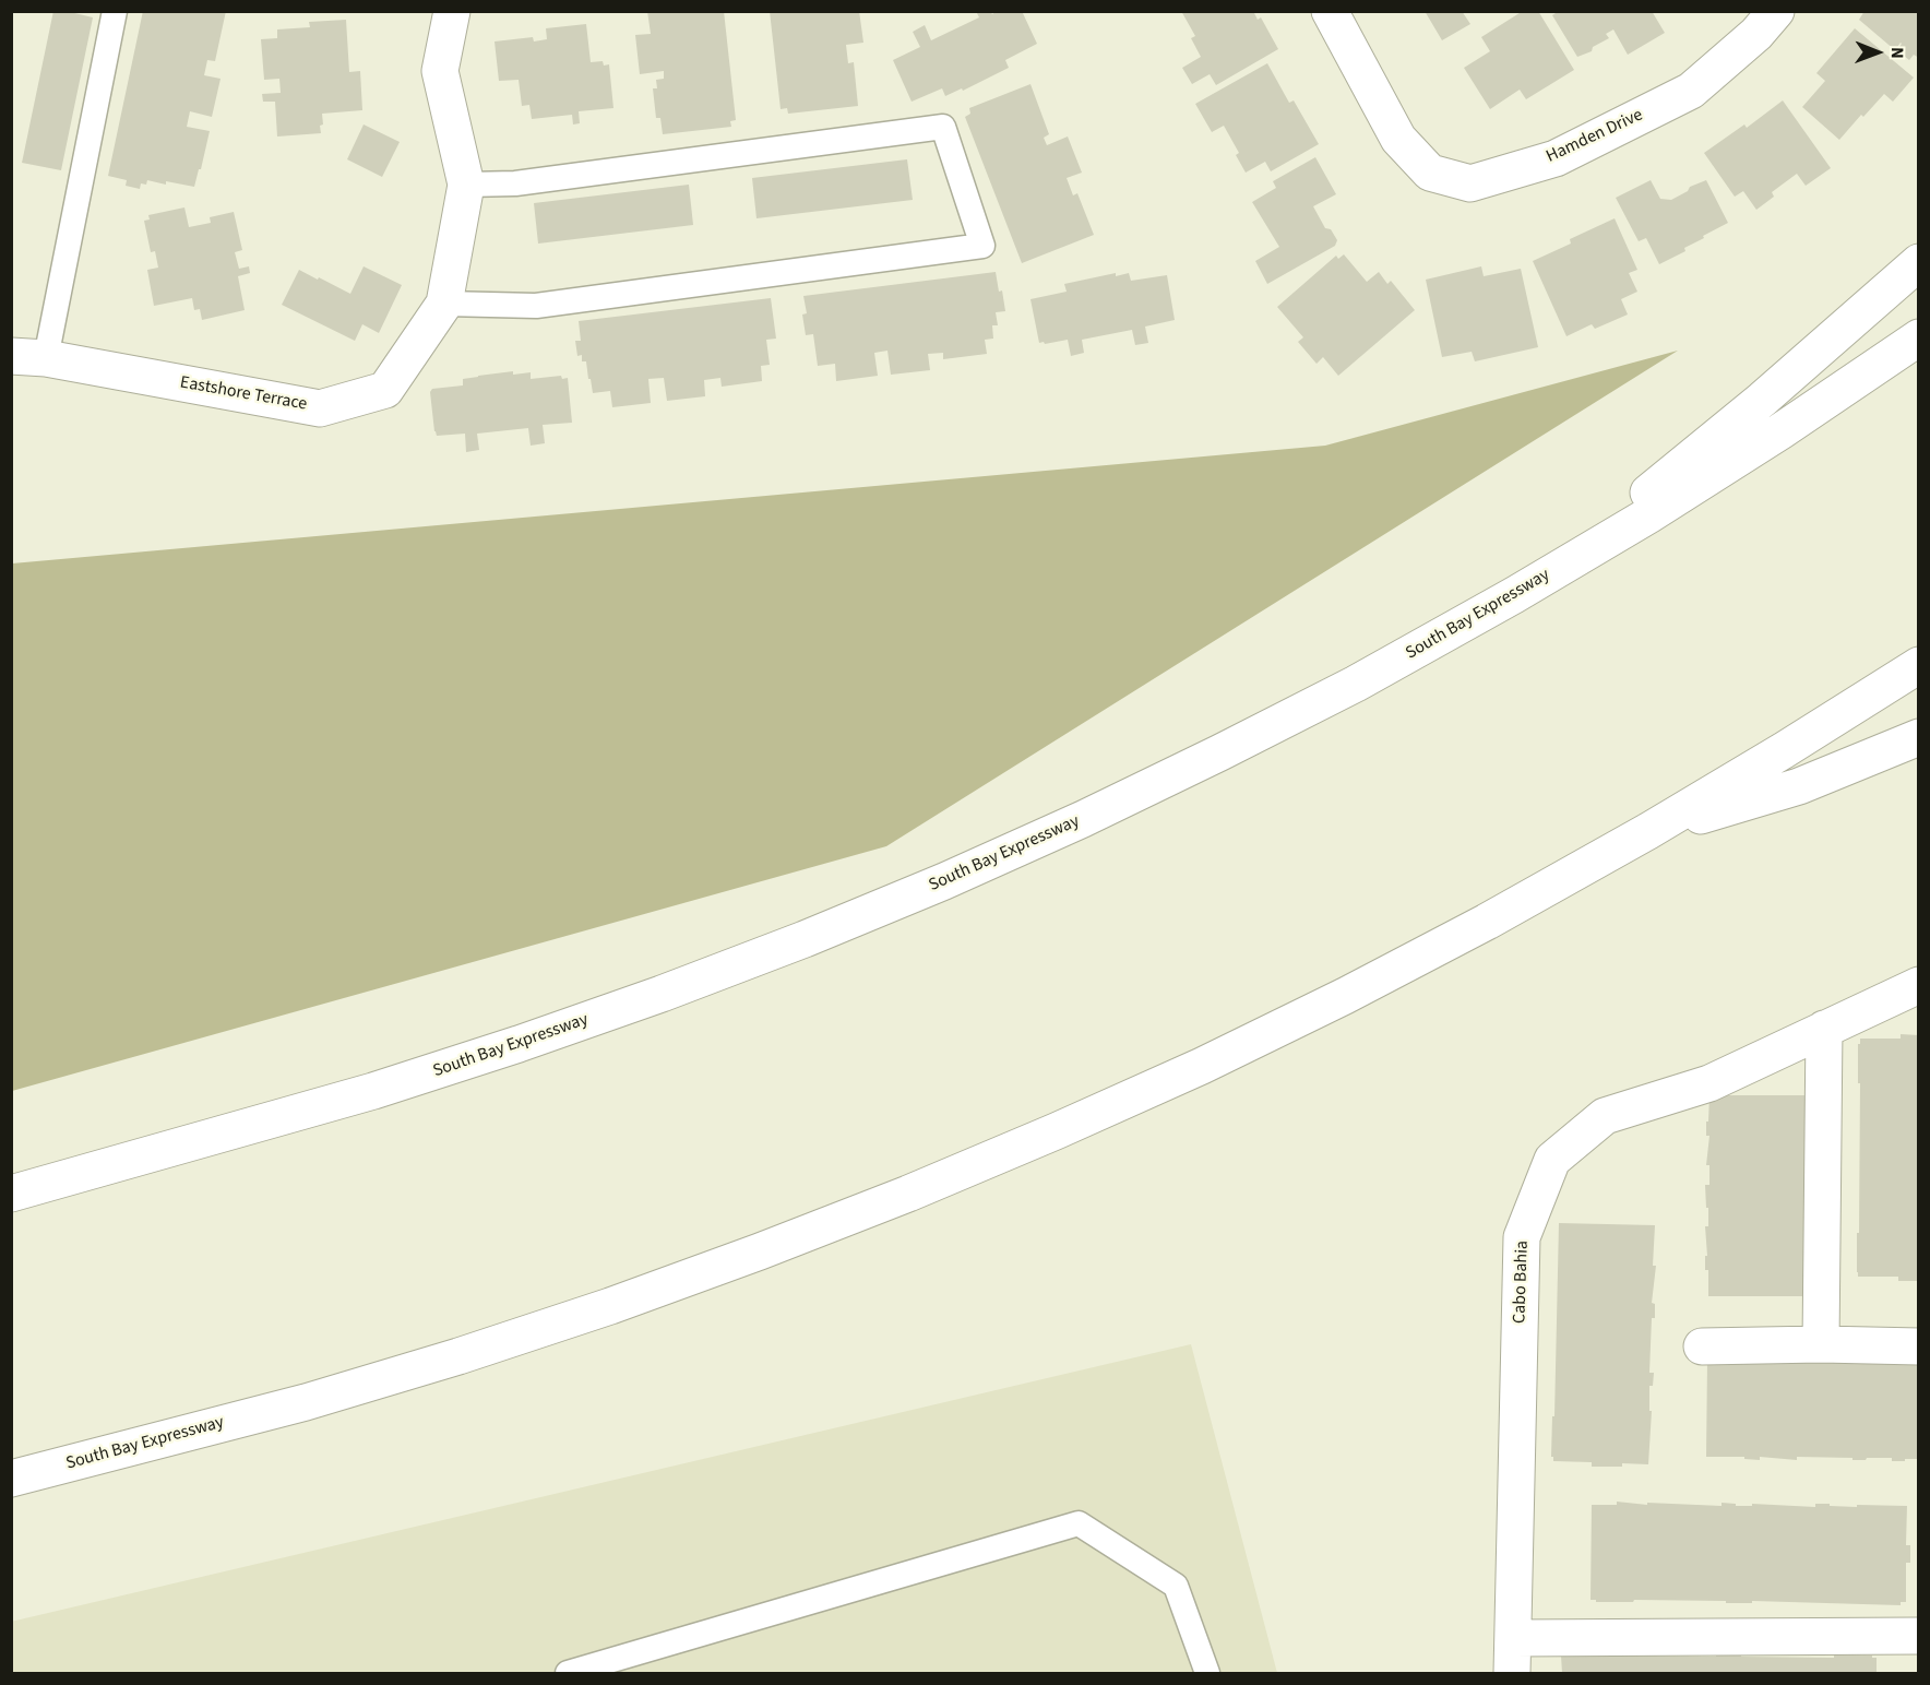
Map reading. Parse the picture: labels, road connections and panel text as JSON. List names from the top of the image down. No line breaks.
{"streets":{"main road":["Hamden Drive","Eastshore Terrace","South Bay Expressway","Cabo Bahia"]},"north":"right"}
